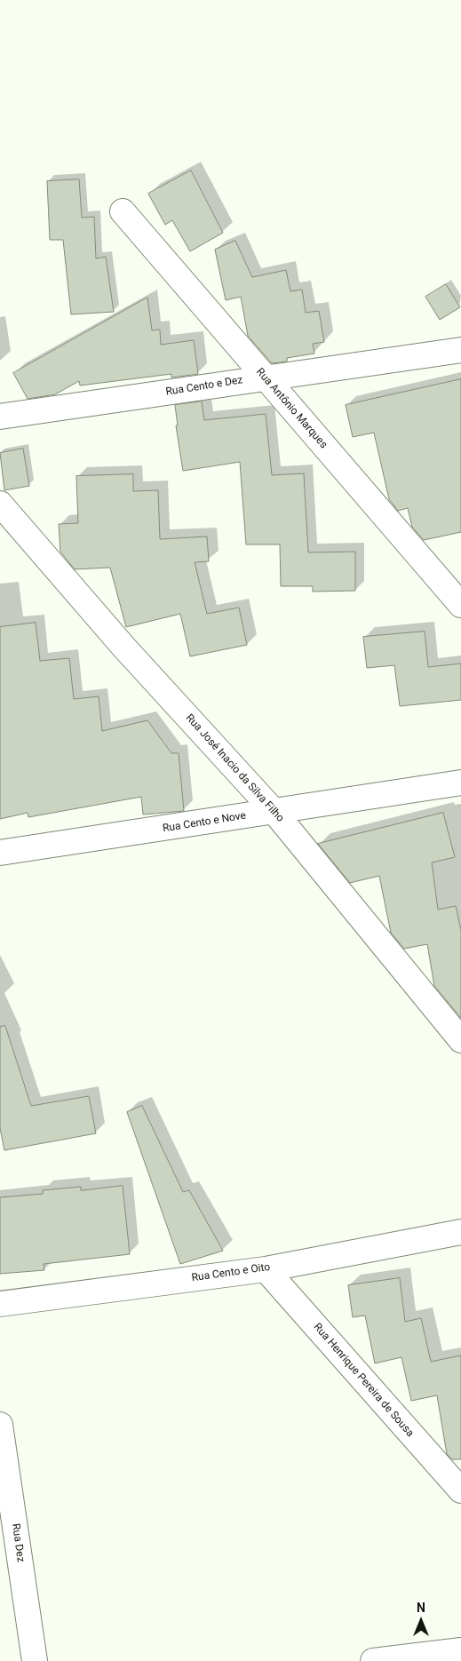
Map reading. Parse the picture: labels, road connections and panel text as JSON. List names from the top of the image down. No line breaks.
{"streets":{"street":["Rua Cento e Dez","Rua Antônio Marques","Rua José Inacio da Silva Filho","Rua Cento e Nove","Rua Cento e Oito","Rua Henrique Pereira de Sousa","Rua Dez"]},"crossings":[["Rua Cento e Dez","Rua Antônio Marques"],["Rua José Inacio da Silva Filho","Rua Cento e Nove"],["Rua Cento e Oito","Rua Henrique Pereira de Sousa"]],"north":"top"}
